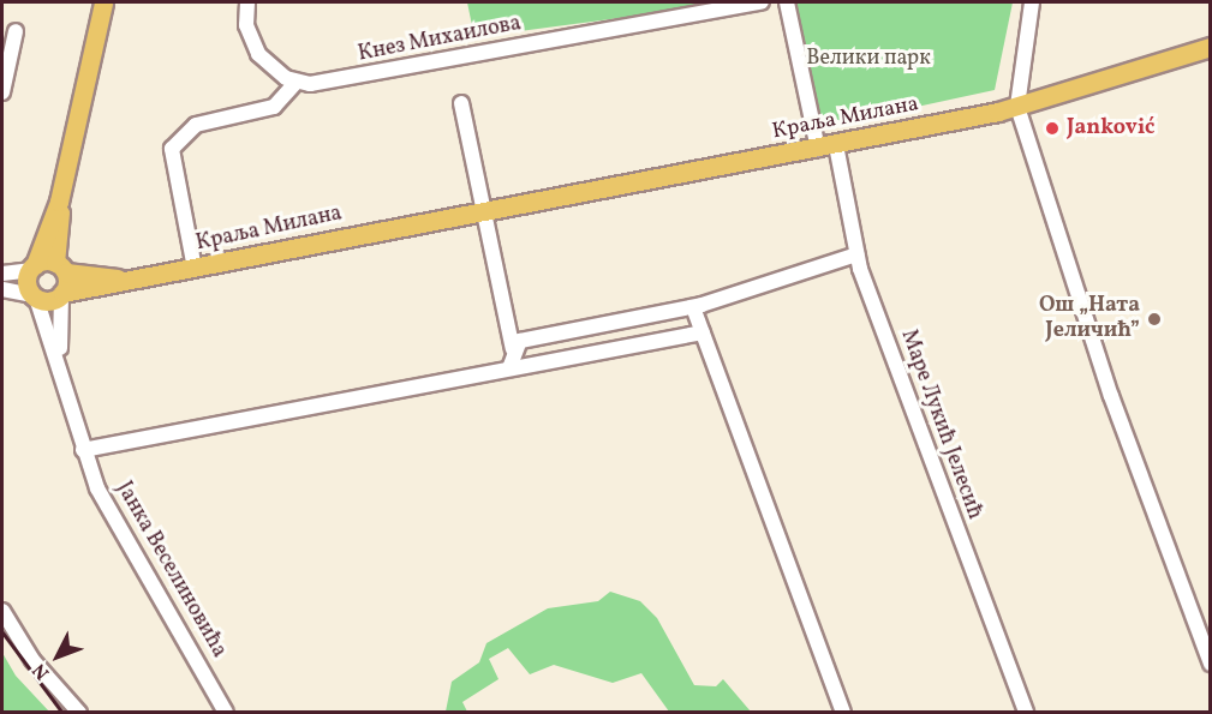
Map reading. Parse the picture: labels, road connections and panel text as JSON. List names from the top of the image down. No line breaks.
{"streets":{"main road":["Краља Милана"],"street":["Кнез Михаилова","Маре Лукић Јелесић","Јанка Веселиновића"]},"crossings":[["Краља Милана","Маре Лукић Јелесић"],["Краља Милана","Јанка Веселиновића"]],"parks":["Велики парк"],"places":["Janković","Ош „Ната Јеличић”"],"north":"bottom left"}
